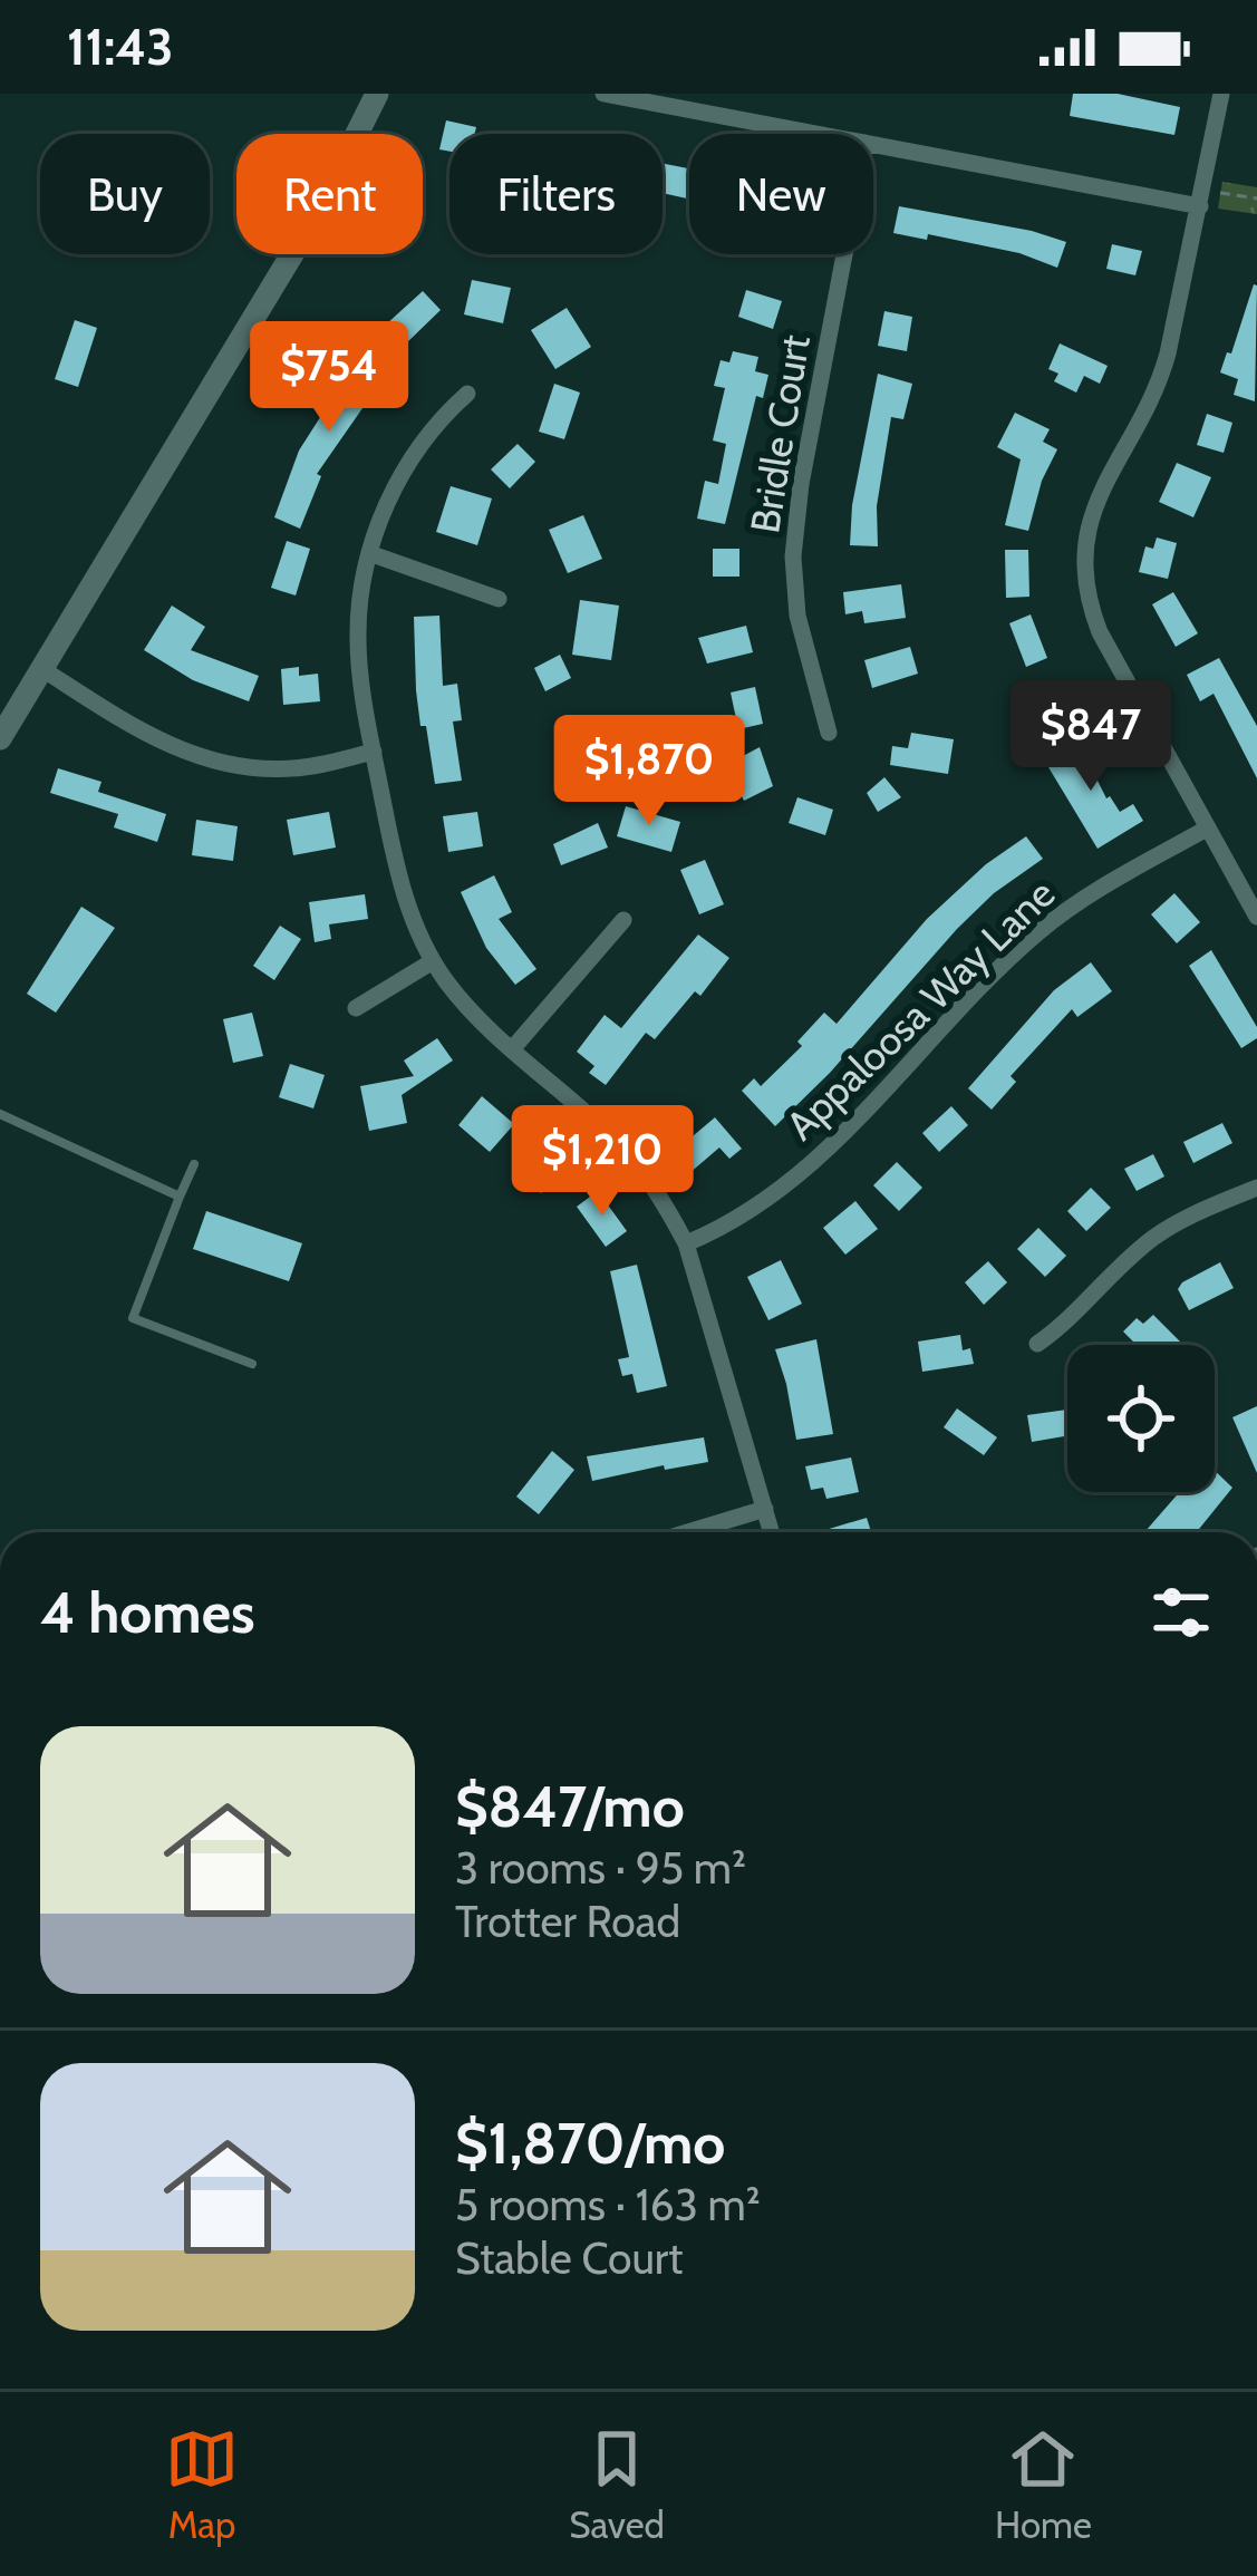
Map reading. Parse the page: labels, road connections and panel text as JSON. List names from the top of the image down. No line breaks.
{"streets":{"street":["Bridle Court","Appaloosa Way Lane"]},"page":{"status":"11:43","chip":["Buy","Rent","Filters","New"],"price":["$754","$847","$1,870","$1,210"],"heading":"4 homes","list":[{"name":"$847/mo","note":"3 rooms · 95 m² · Trotter Road"},{"name":"$1,870/mo","note":"5 rooms · 163 m² · Stable Court"}],"tabs":["Map","Saved","Home"]}}
